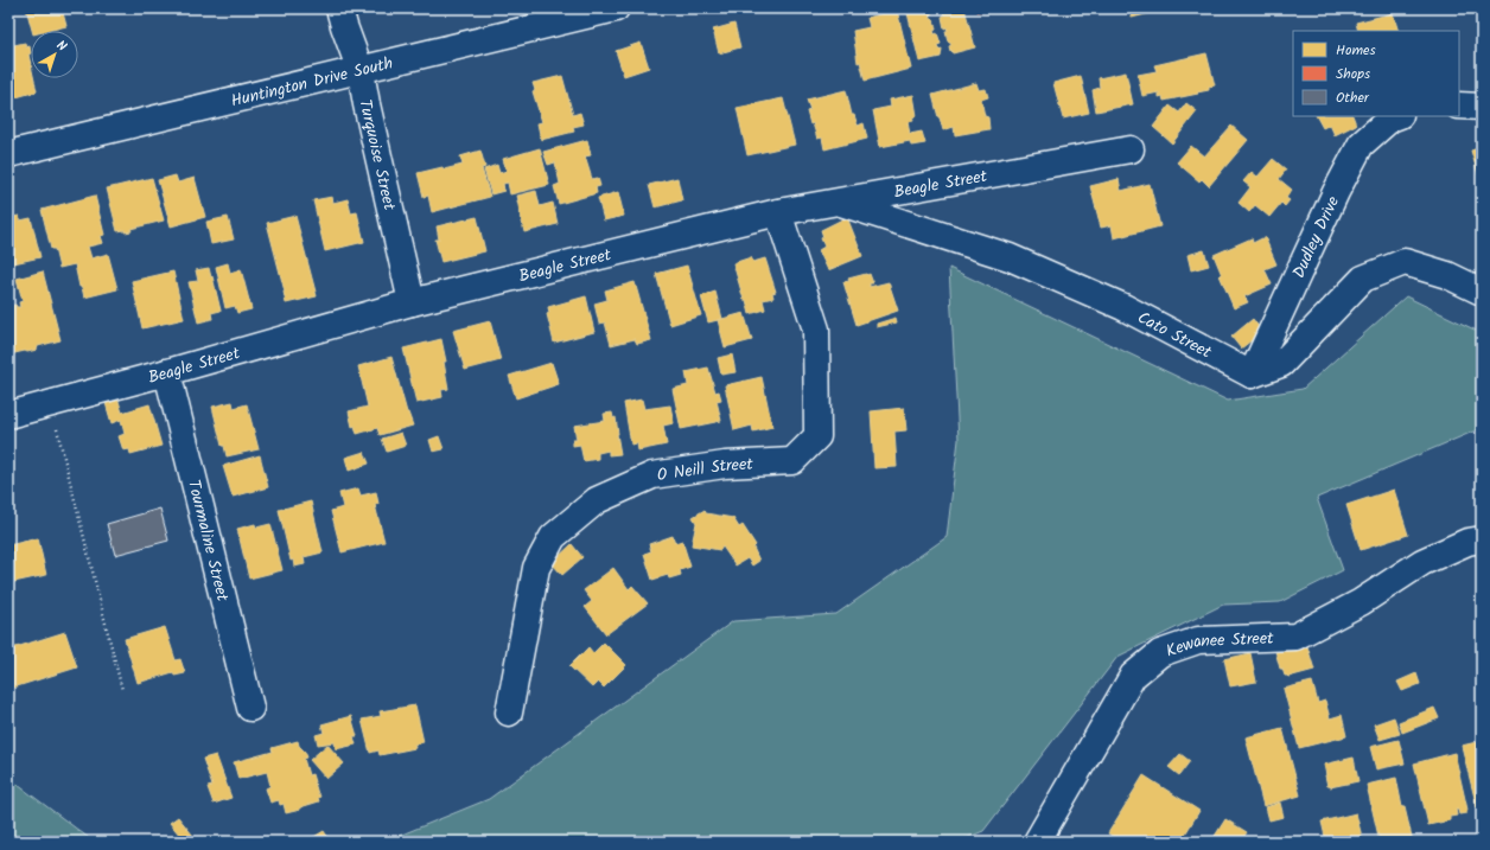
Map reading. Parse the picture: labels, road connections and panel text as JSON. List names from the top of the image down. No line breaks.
{"streets":{"street":["Huntington Drive South","Turquoise Street","Beagle Street","Dudley Drive","Cato Street","O Neill Street","Tourmaline Street","Kewanee Street"]},"crossings":[["Huntington Drive South","Turquoise Street"],["Turquoise Street","Beagle Street"],["Beagle Street","Cato Street"],["Beagle Street","O Neill Street"],["Beagle Street","Tourmaline Street"],["Dudley Drive","Cato Street"]],"legend":["Homes","Shops","Other"],"north":"top right"}
